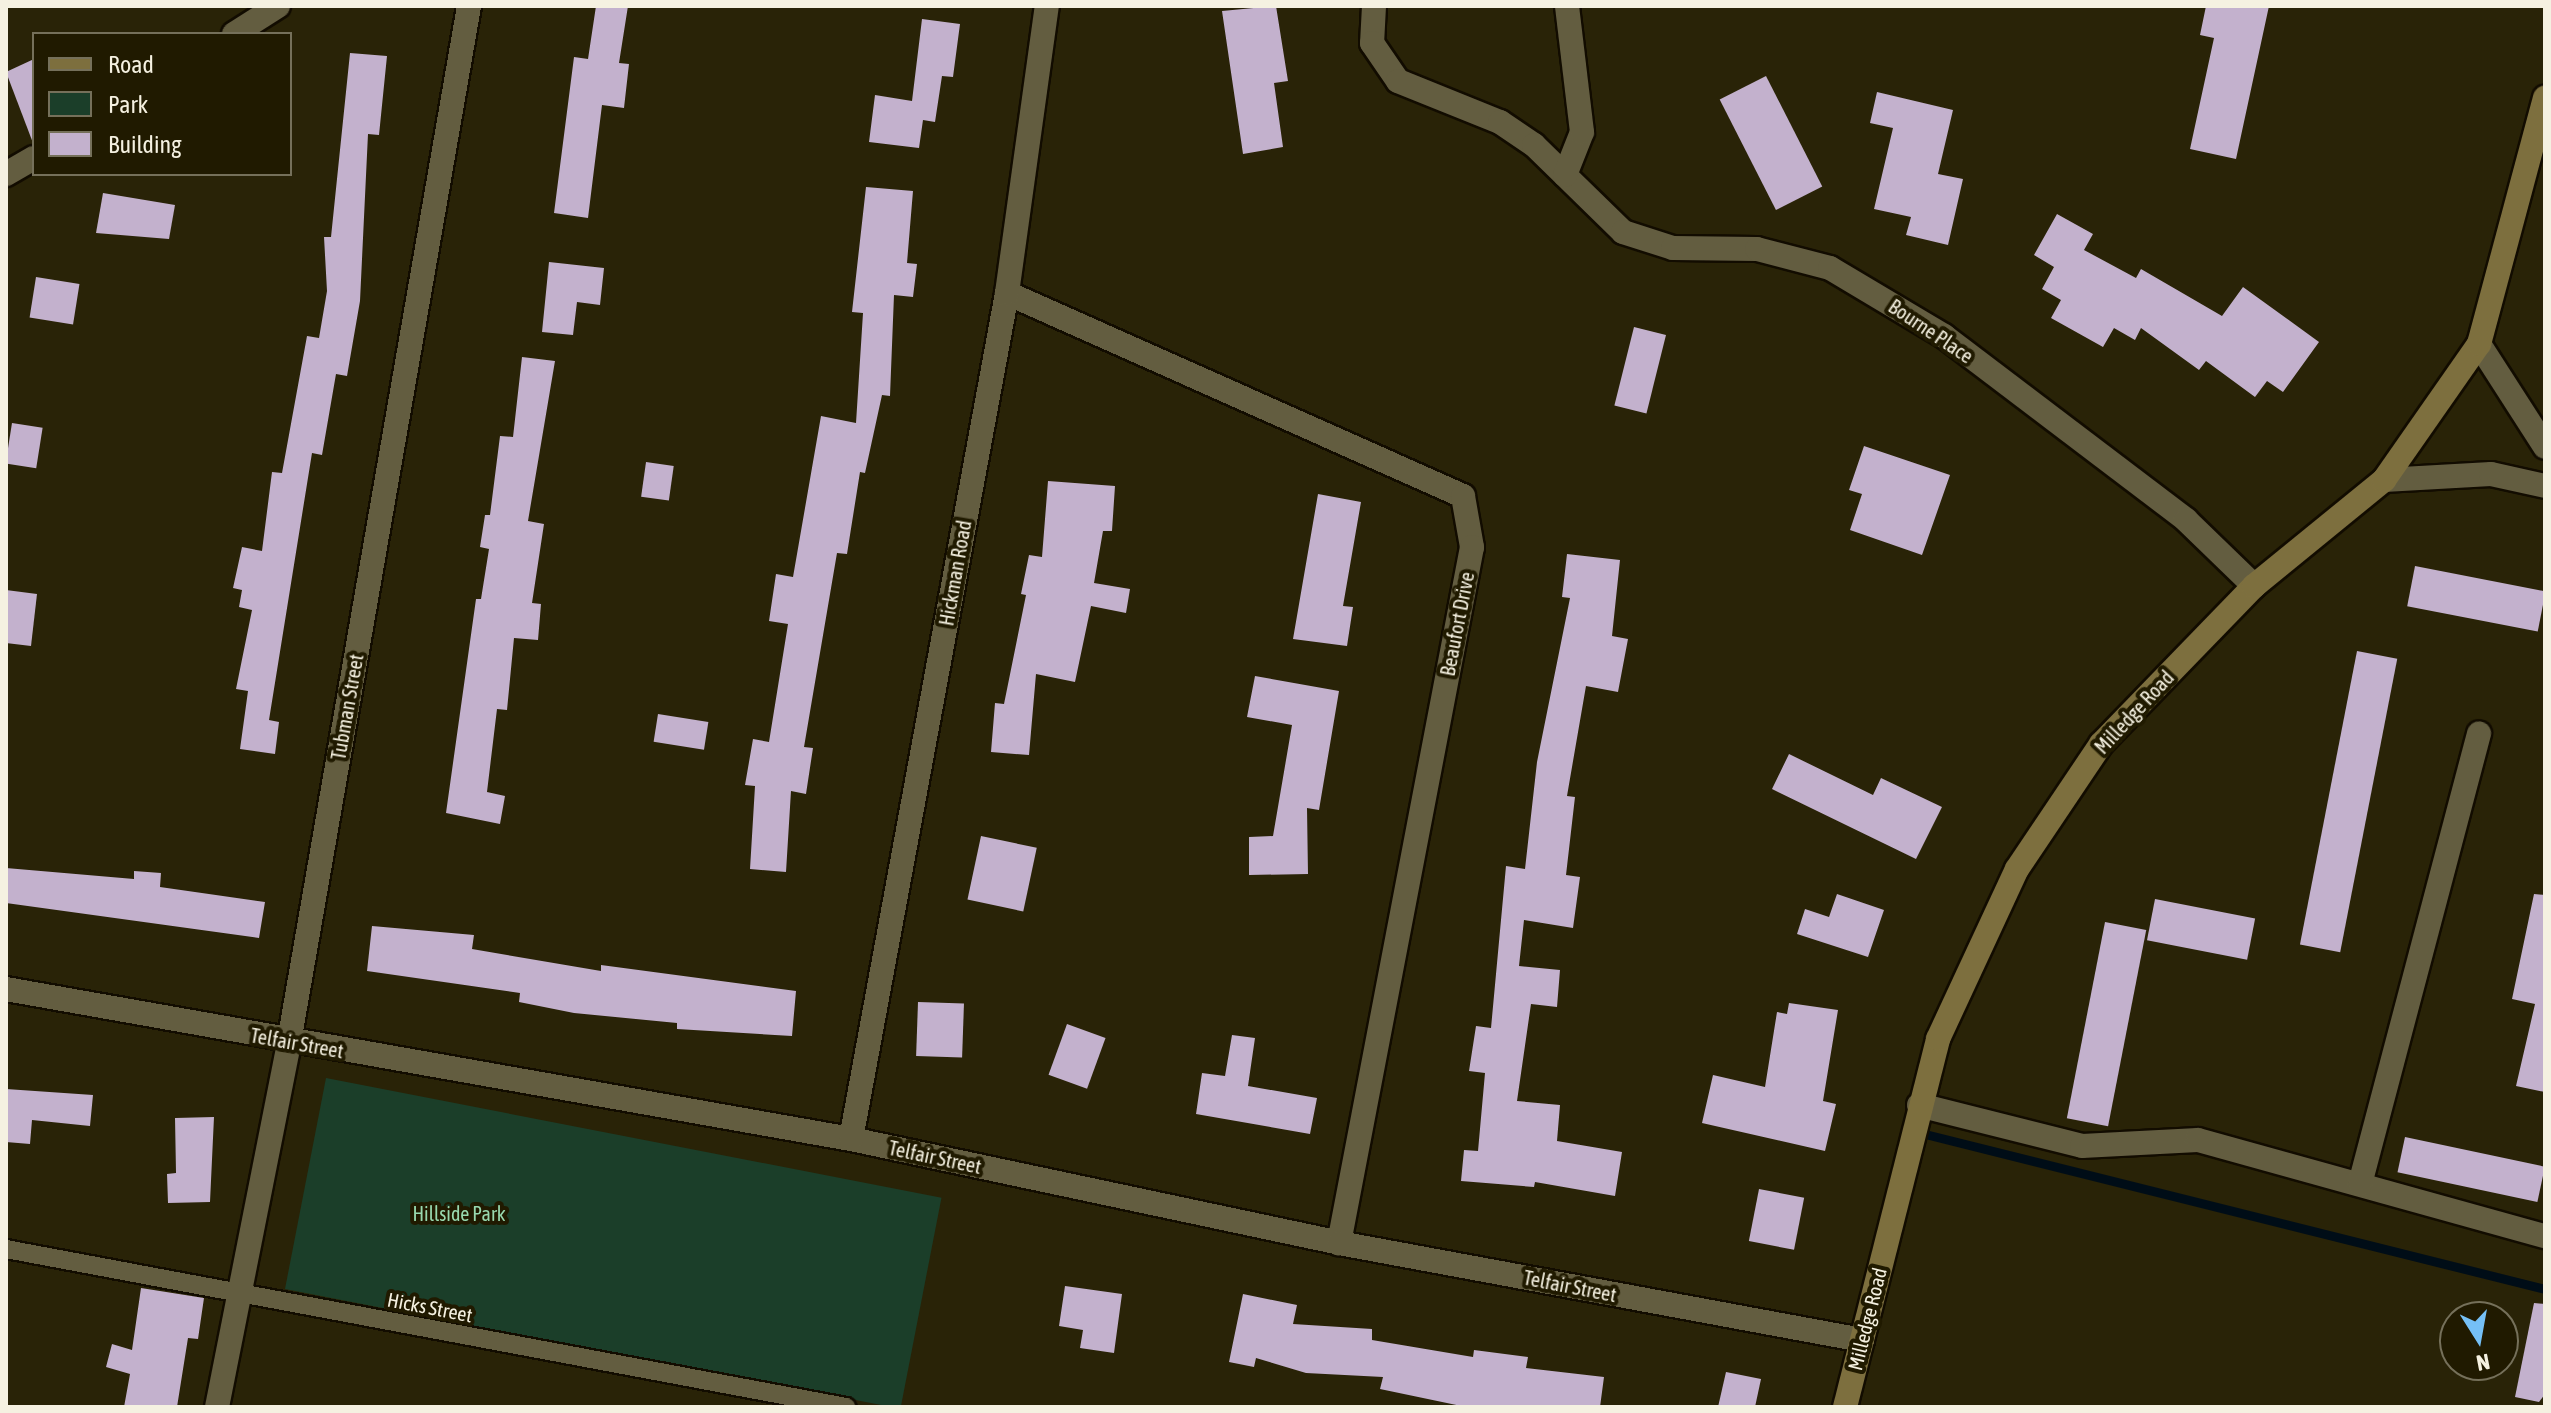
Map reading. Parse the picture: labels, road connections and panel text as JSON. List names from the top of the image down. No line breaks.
{"streets":{"street":["Bourne Place","Hickman Road","Beaufort Drive","Tubman Street","Milledge Road","Telfair Street"],"lane":["Hicks Street"]},"crossings":[["Bourne Place","Milledge Road"],["Hickman Road","Beaufort Drive"],["Hickman Road","Telfair Street"],["Beaufort Drive","Telfair Street"],["Tubman Street","Telfair Street"],["Tubman Street","Hicks Street"],["Milledge Road","Telfair Street"]],"parks":["Hillside Park"],"legend":["Road","Park","Building"],"north":"bottom"}
